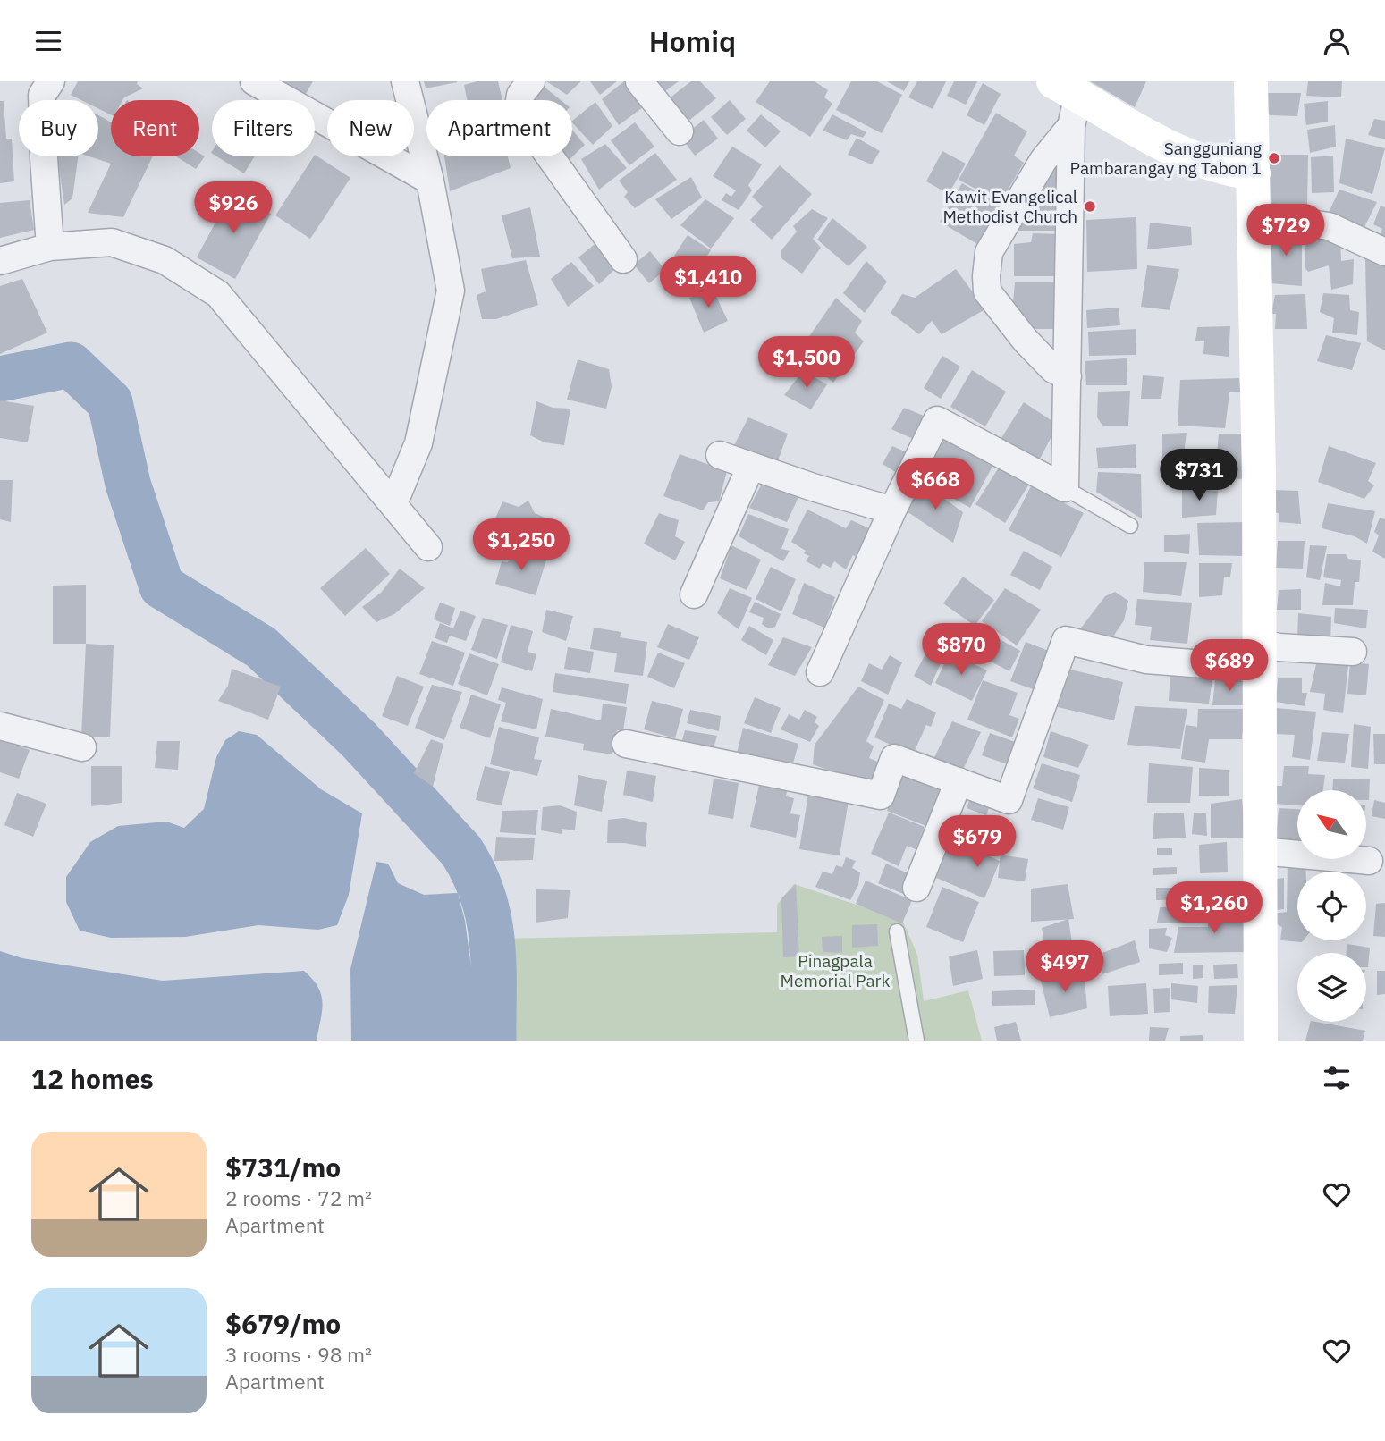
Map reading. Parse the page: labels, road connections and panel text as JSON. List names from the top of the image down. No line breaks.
{"parks":["Pinagpala Memorial Park"],"places":["Sangguniang Pambarangay ng Tabon 1","Kawit Evangelical Methodist Church"],"north":"top left","page":{"header":"Homiq","chip":["Buy","Rent","Filters","New","Apartment"],"price":["$926","$729","$1,410","$1,500","$731","$668","$1,250","$870","$689","$679","$1,260","$497"],"heading":"12 homes","list":[{"name":"$731/mo","note":"2 rooms · 72 m² · Apartment"},{"name":"$679/mo","note":"3 rooms · 98 m² · Apartment"}]}}
